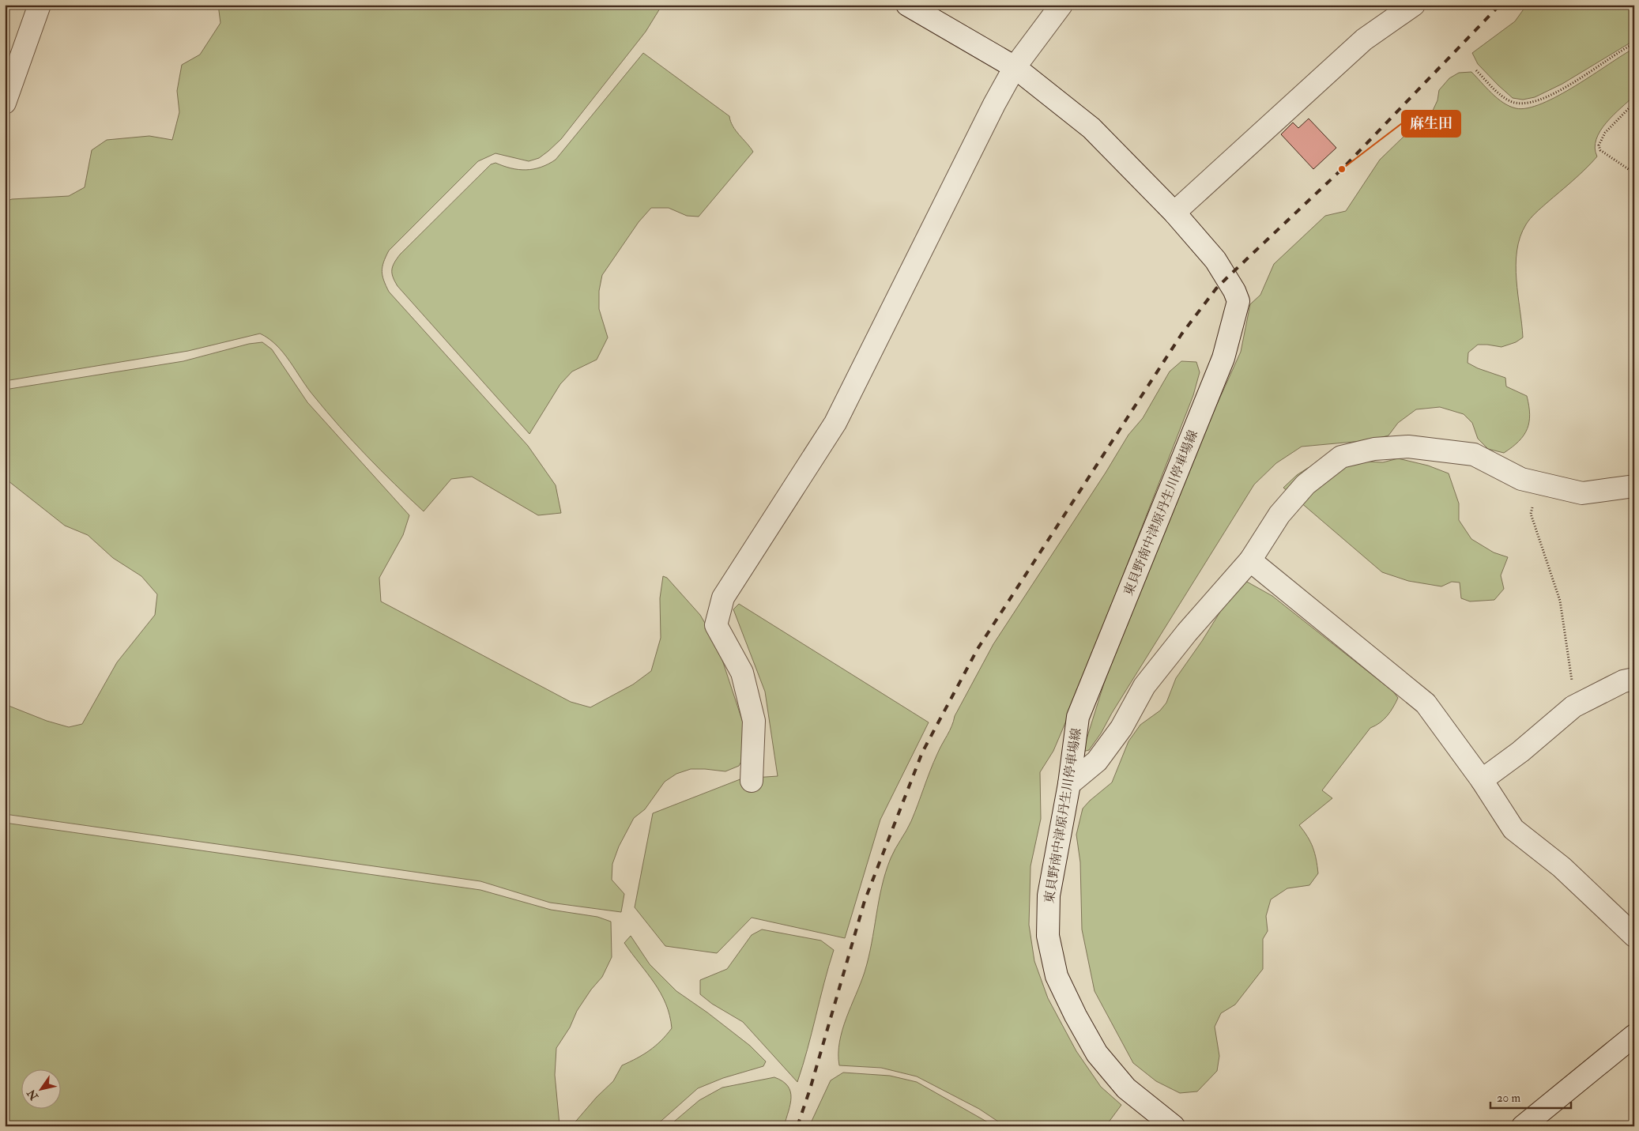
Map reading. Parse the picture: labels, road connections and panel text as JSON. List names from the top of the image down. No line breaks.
{"streets":{"street":["東貝野南中津原丹生川停車場線"]},"places":["麻生田"],"scale_bar":"20 m","north":"bottom left"}
